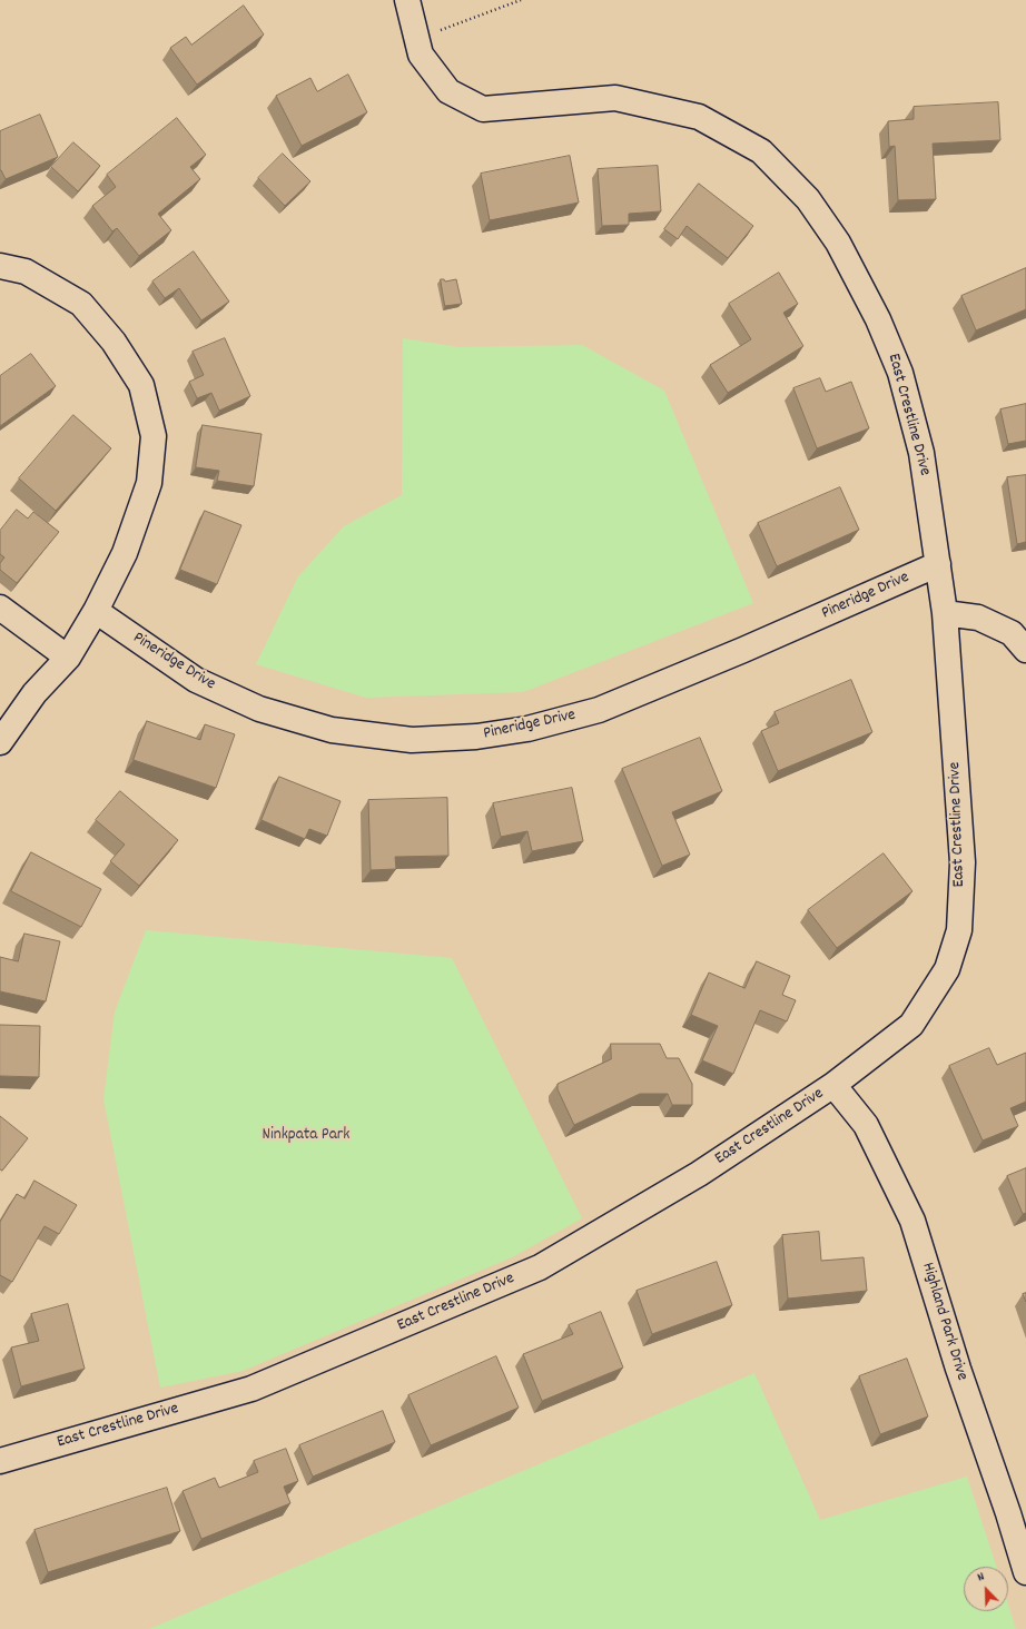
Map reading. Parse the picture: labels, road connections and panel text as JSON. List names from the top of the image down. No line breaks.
{"streets":{"street":["East Crestline Drive","Pineridge Drive","Highland Park Drive"]},"crossings":[["East Crestline Drive","Pineridge Drive"],["East Crestline Drive","Highland Park Drive"]],"parks":["Ninkpata Park"],"north":"top left"}
